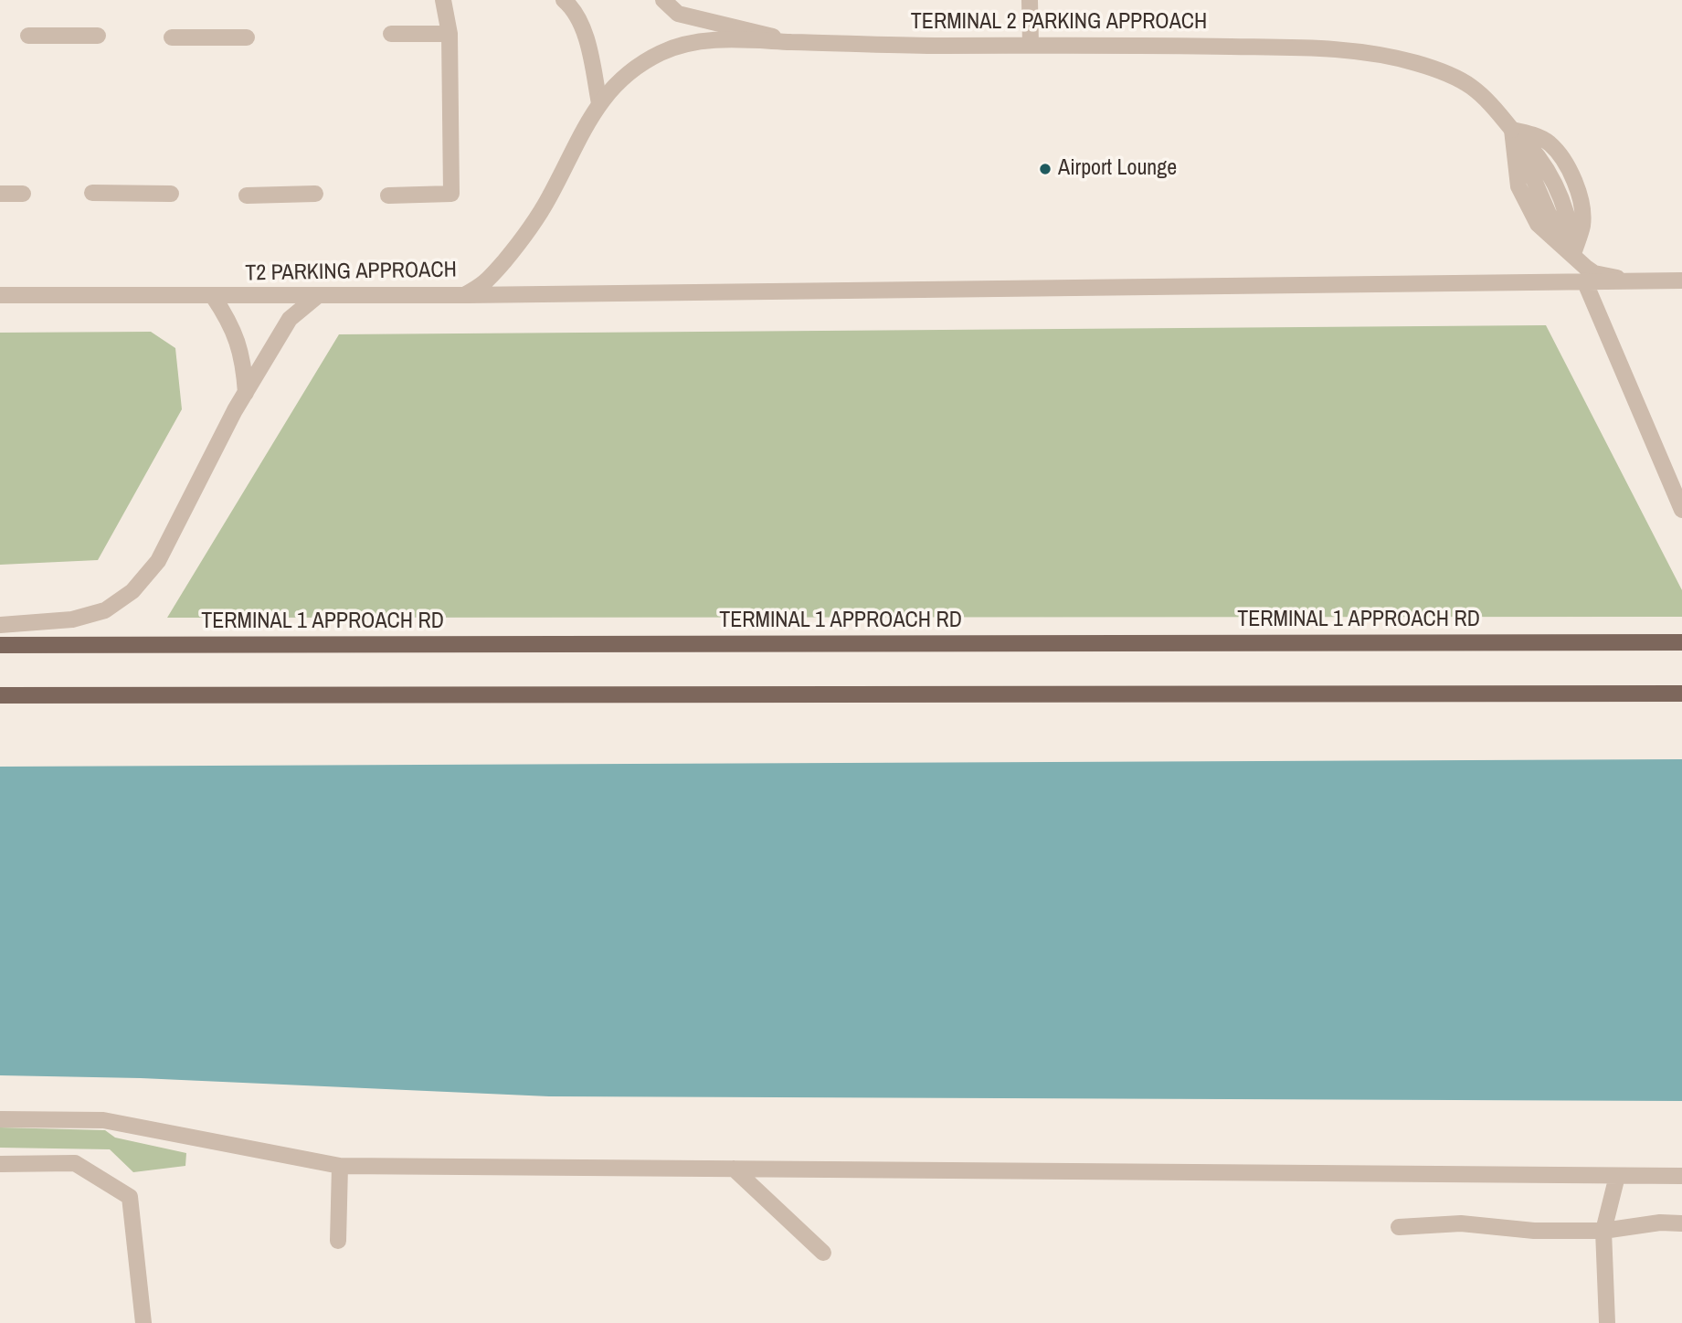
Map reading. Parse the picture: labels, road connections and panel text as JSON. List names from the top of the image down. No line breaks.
{"streets":{"main road":["TERMINAL 1 APPROACH RD"],"street":["TERMINAL 2 PARKING APPROACH","T2 PARKING APPROACH"]},"crossings":[["TERMINAL 2 PARKING APPROACH","T2 PARKING APPROACH"]],"places":["Airport Lounge"]}
